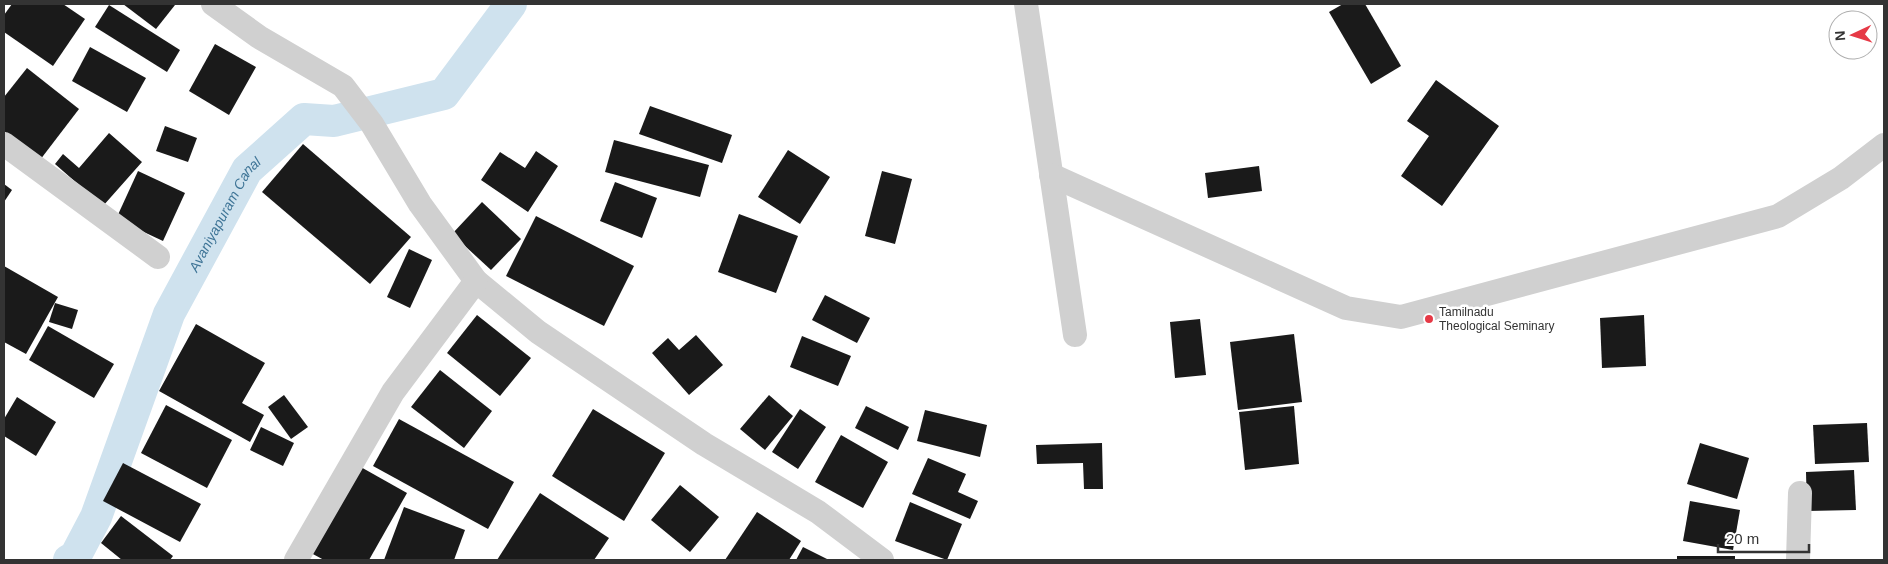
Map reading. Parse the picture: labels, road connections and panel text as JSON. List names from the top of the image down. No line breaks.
{"water":["Avaniyapuram Canal"],"places":["Tamilnadu Theological Seminary"],"scale_bar":"20 m","north":"left"}
